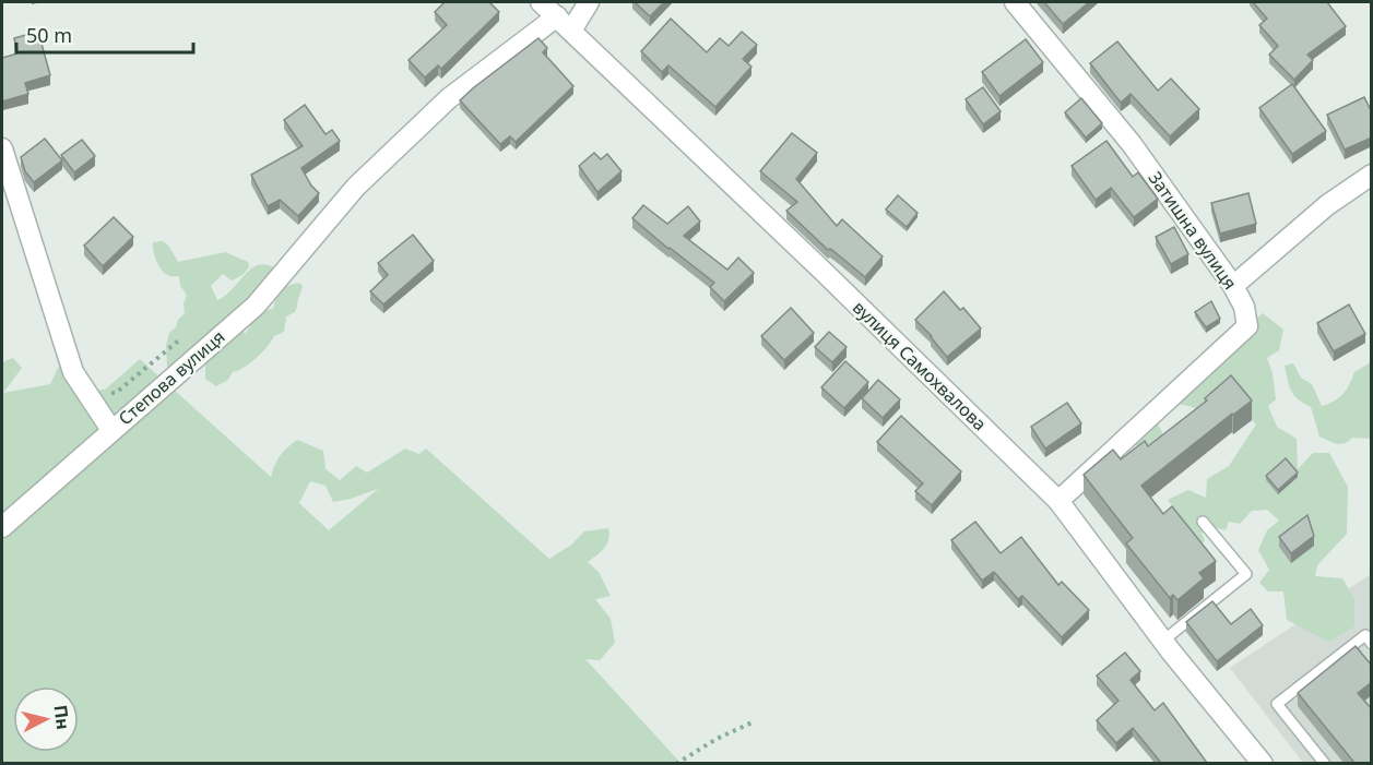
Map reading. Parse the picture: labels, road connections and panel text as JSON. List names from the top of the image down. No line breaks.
{"streets":{"street":["Затишна вулиця","вулиця Самохвалова","Степова вулиця"]},"crossings":[["Затишна вулиця","вулиця Самохвалова"],["вулиця Самохвалова","Степова вулиця"]],"scale_bar":"50 m","north":"right"}
